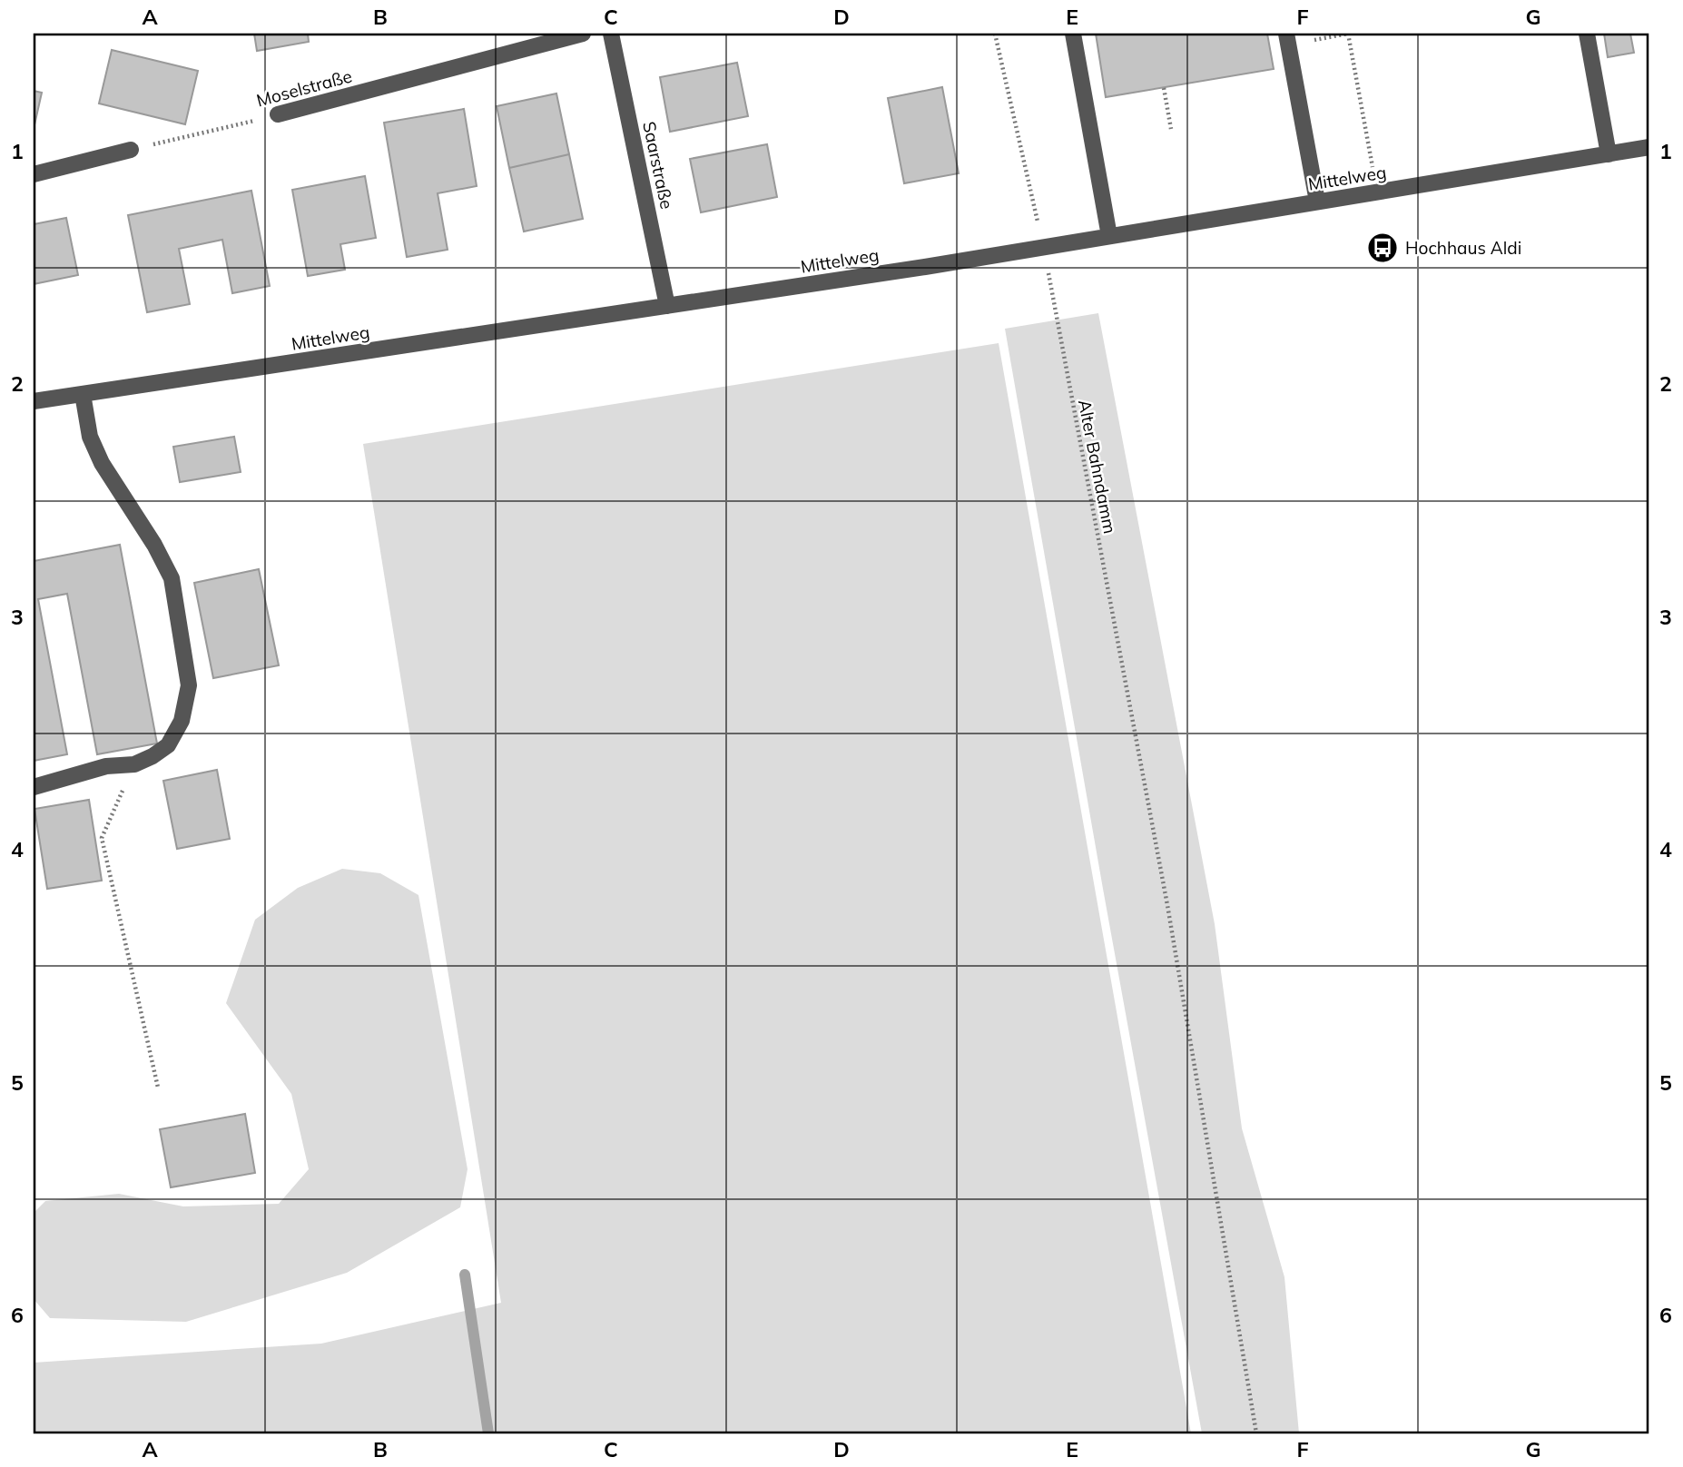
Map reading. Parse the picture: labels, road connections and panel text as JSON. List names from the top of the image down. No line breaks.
{"streets":{"street":["Moselstraße","Saarstraße","Mittelweg"],"path":["Alter Bahndamm"]},"crossings":[["Saarstraße","Mittelweg"],["Mittelweg","Alter Bahndamm"]],"places":{"bus stop":["Hochhaus Aldi"]},"grid":{"columns":["A","B","C","D","E","F","G"],"rows":["1","2","3","4","5","6"]}}
